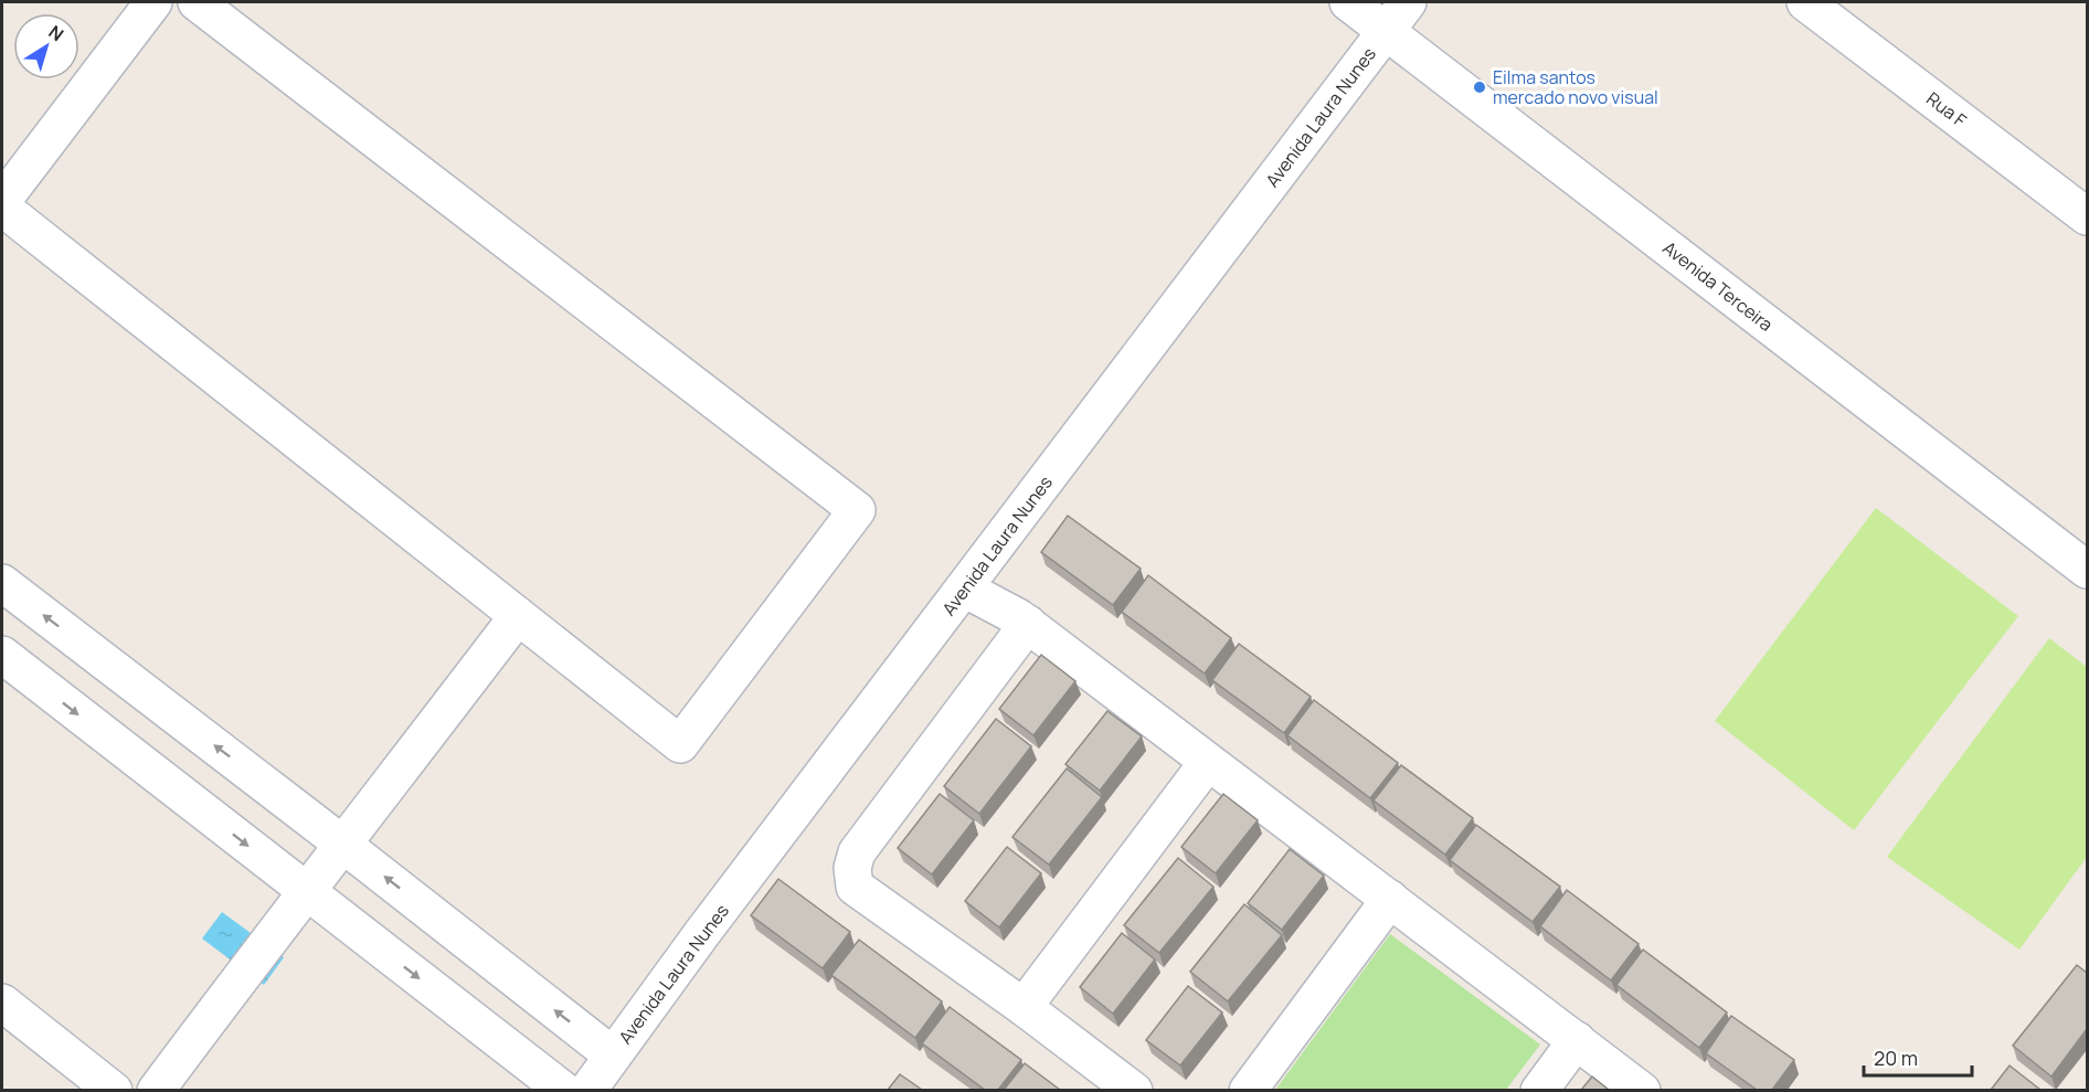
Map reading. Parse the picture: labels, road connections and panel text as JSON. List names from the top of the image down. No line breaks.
{"streets":{"street":["Rua F","Avenida Laura Nunes","Avenida Terceira"]},"crossings":[["Avenida Laura Nunes","Avenida Terceira"]],"places":["Eilma santos mercado novo visual"],"scale_bar":"20 m","north":"top right"}
